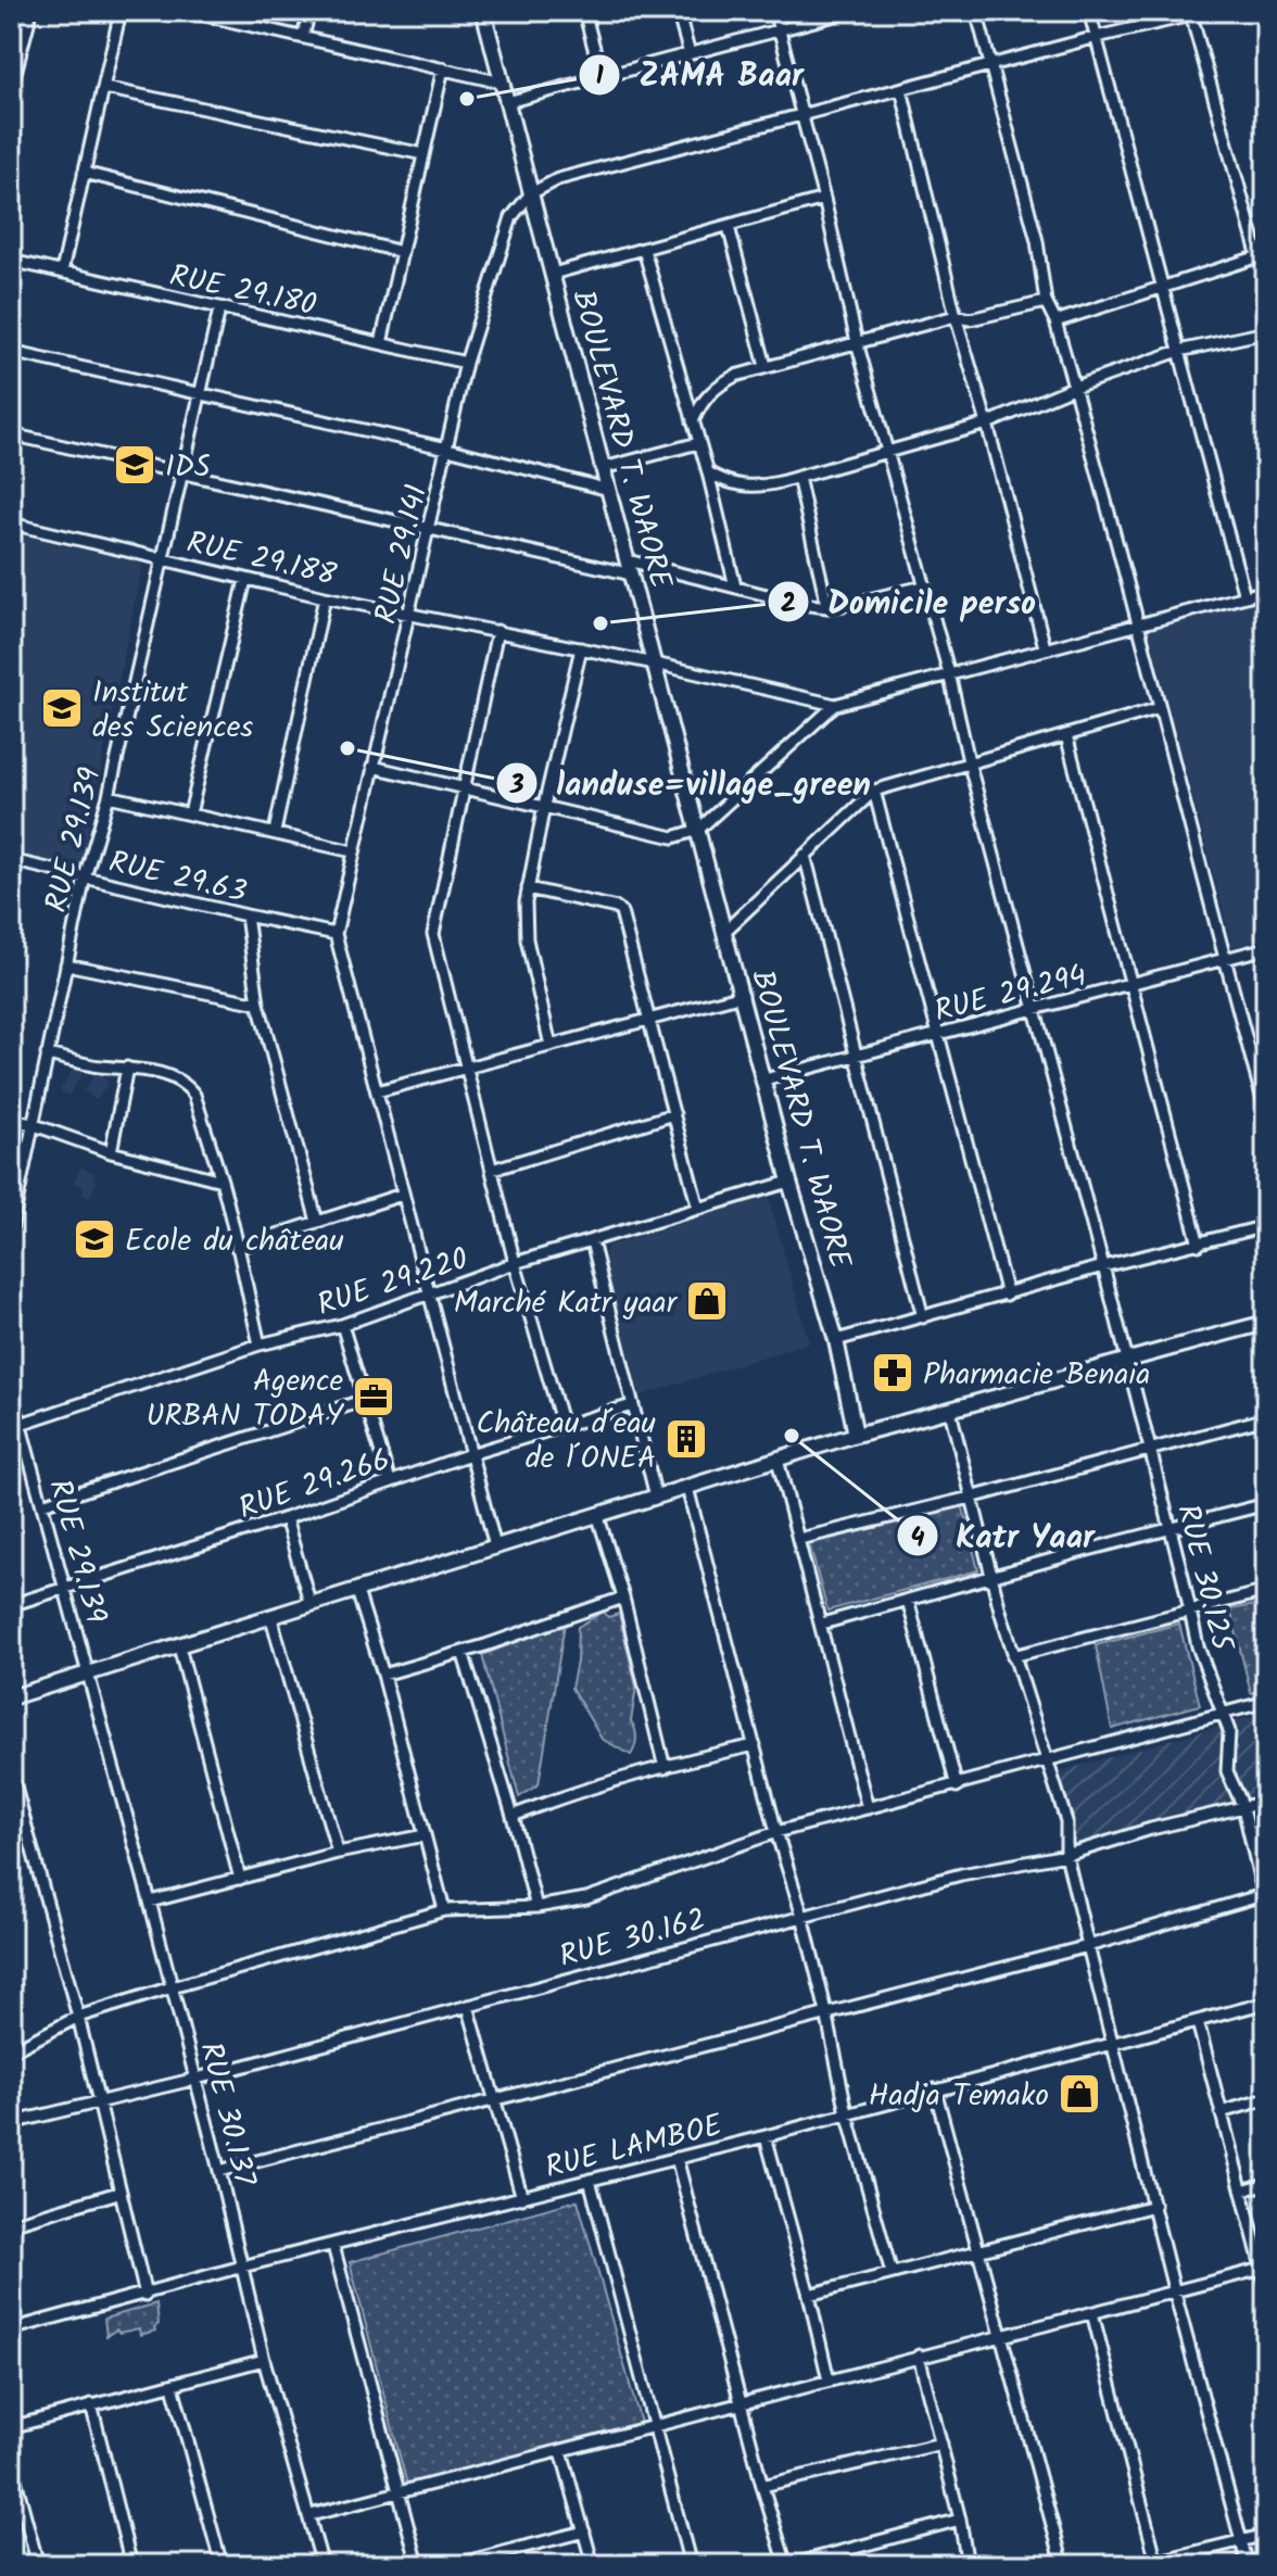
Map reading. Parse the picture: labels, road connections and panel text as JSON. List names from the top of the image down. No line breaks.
{"streets":{"street":["RUE 29.180","BOULEVARD T. WAORE","RUE 29.141","RUE 29.188","RUE 29.139","RUE 29.63","RUE 29.294","RUE 29.220","RUE 29.266","RUE 30.125","RUE 30.162","RUE 30.137","RUE LAMBOE"]},"crossings":[["RUE 29.180","RUE 29.141"],["RUE 29.180","RUE 29.139"],["BOULEVARD T. WAORE","RUE 29.141"],["BOULEVARD T. WAORE","RUE 29.188"],["BOULEVARD T. WAORE","RUE 29.294"],["BOULEVARD T. WAORE","RUE 29.220"],["RUE 29.141","RUE 29.188"],["RUE 29.141","RUE 29.63"],["RUE 29.188","RUE 29.139"],["RUE 29.139","RUE 29.63"],["RUE 29.139","RUE 29.220"],["RUE 29.139","RUE 29.266"],["RUE 29.139","RUE 30.137"],["RUE 29.294","RUE 30.125"],["RUE 30.125","RUE 30.162"],["RUE 30.162","RUE 30.137"],["RUE 30.137","RUE LAMBOE"]],"places":{"other":["ZAMA Baar","Domicile perso","landuse=village_green","Katr Yaar"],"school or university":["IDS","Institut des Sciences","Ecole du château"],"shop":["Marché Katr yaar","Hadja Temako"],"pharmacy":["Pharmacie Benaia"],"office":["Agence URBAN TODAY"],"building":["Château d´eau de l´ONEA"]}}
